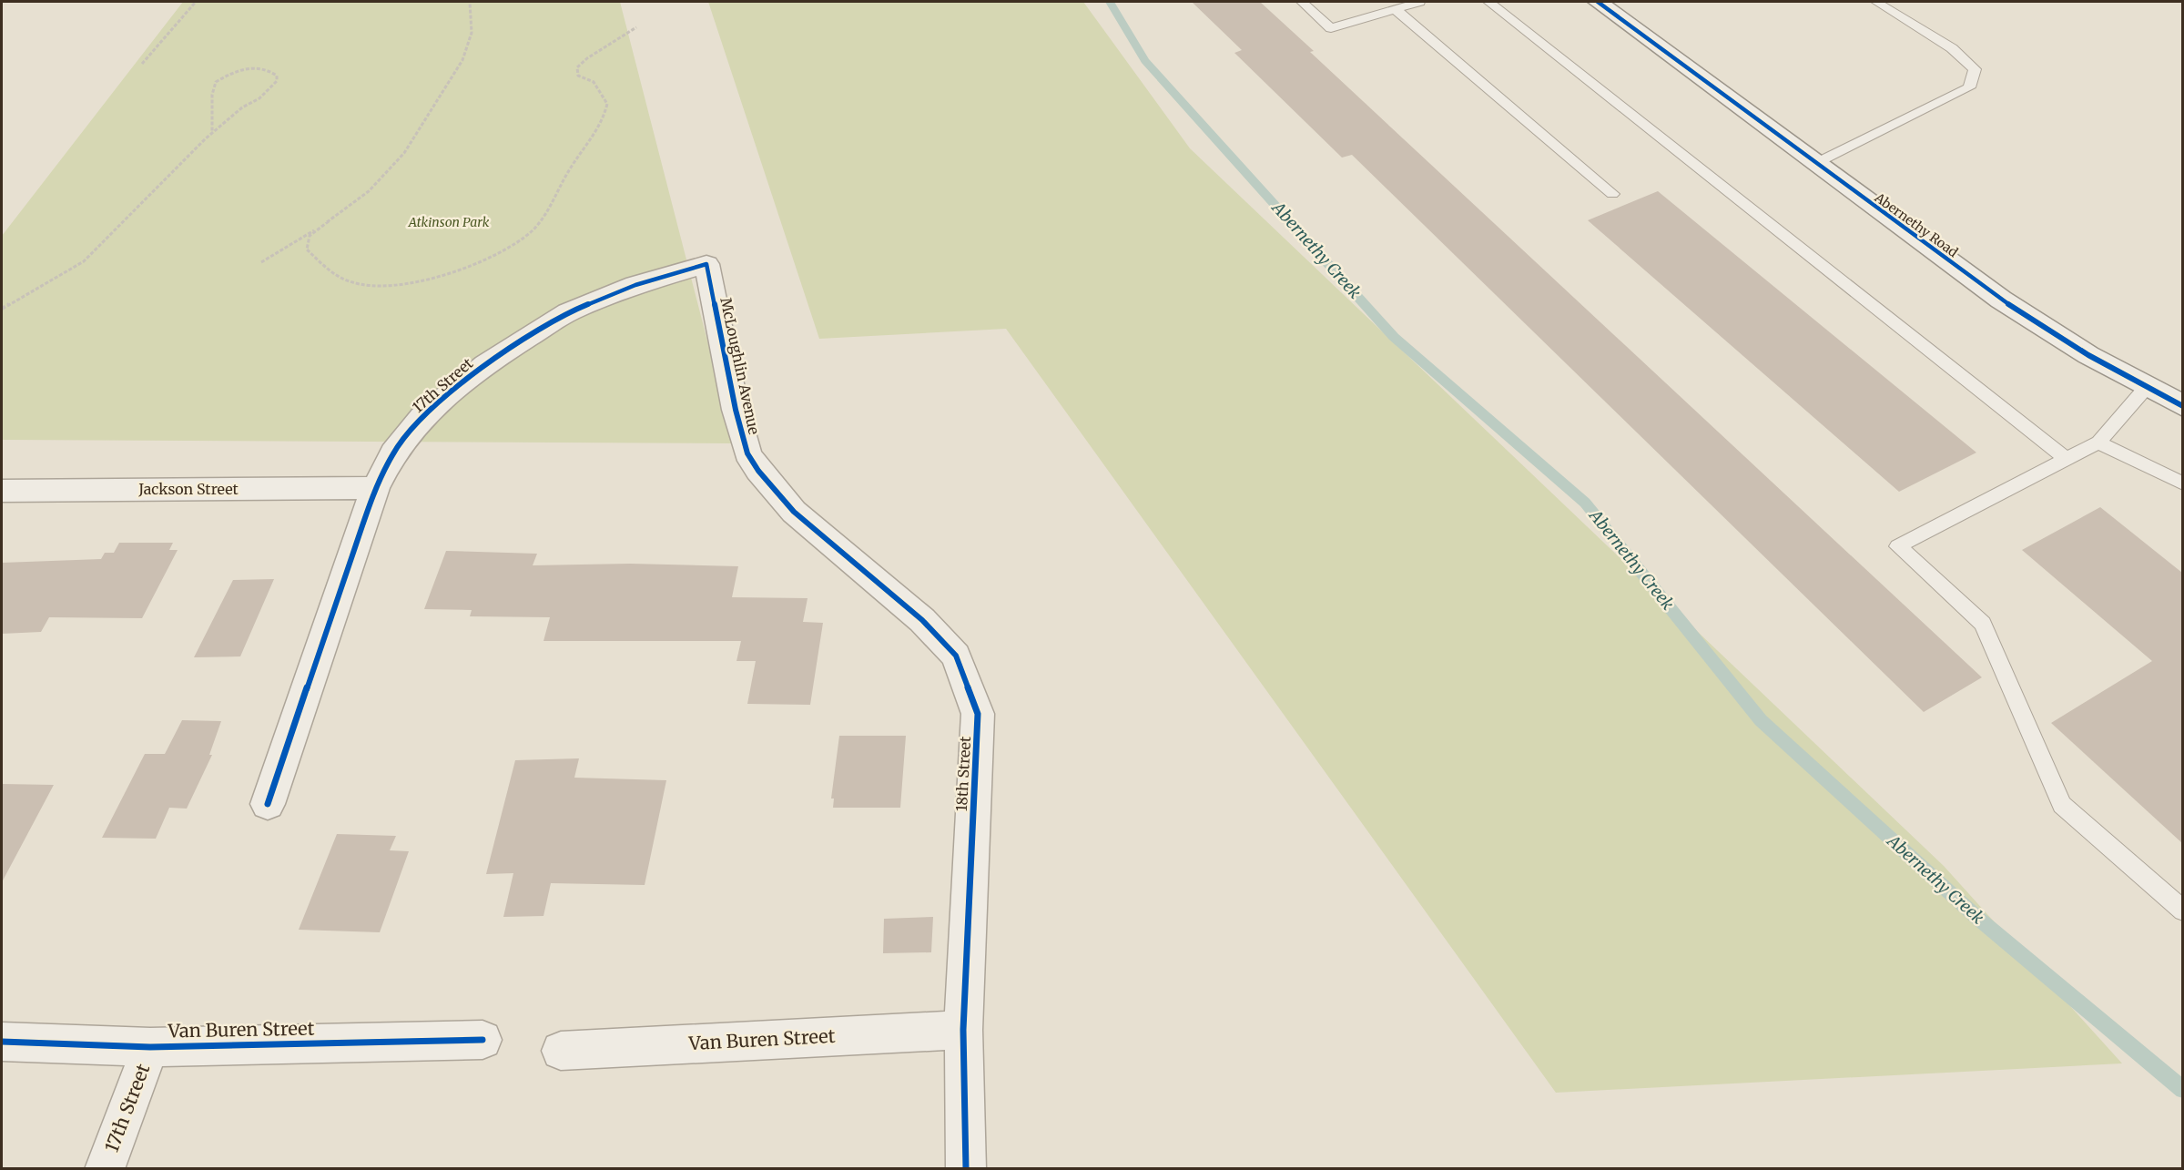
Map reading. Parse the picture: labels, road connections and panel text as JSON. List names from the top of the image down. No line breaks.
{"streets":{"street":["Abernethy Road","McLoughlin Avenue","17th Street","Jackson Street","18th Street","Van Buren Street"]},"crossings":[["McLoughlin Avenue","17th Street"],["McLoughlin Avenue","18th Street"],["17th Street","Jackson Street"],["17th Street","Van Buren Street"],["18th Street","Van Buren Street"]],"water":["Abernethy Creek"],"parks":["Atkinson Park"]}
